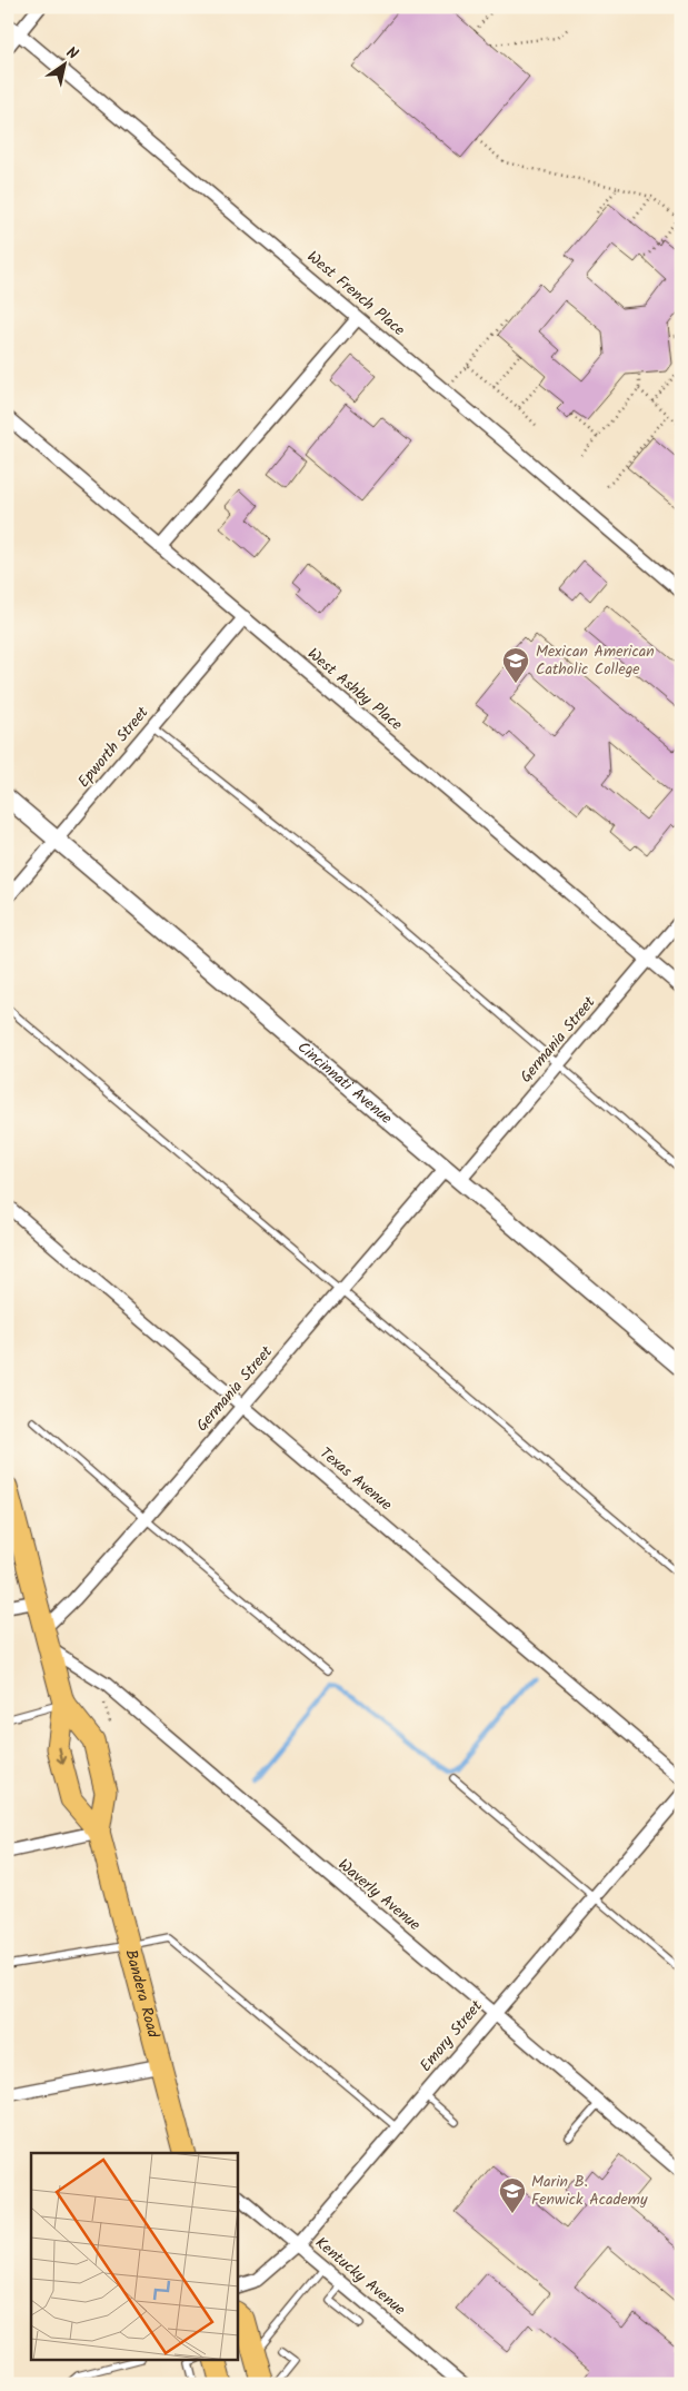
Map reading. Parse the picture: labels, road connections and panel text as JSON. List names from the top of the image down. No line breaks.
{"streets":{"main road":["Bandera Road"],"street":["West French Place","West Ashby Place","Epworth Street","Germania Street","Cincinnati Avenue","Texas Avenue","Waverly Avenue","Emory Street","Kentucky Avenue"]},"crossings":[["West Ashby Place","Epworth Street"],["West Ashby Place","Germania Street"],["Epworth Street","Cincinnati Avenue"],["Germania Street","Cincinnati Avenue"],["Germania Street","Texas Avenue"],["Germania Street","Bandera Road"],["Waverly Avenue","Bandera Road"],["Waverly Avenue","Emory Street"],["Emory Street","Kentucky Avenue"]],"places":{"school or university":["Mexican American Catholic College","Marin B. Fenwick Academy"]},"north":"top right"}
